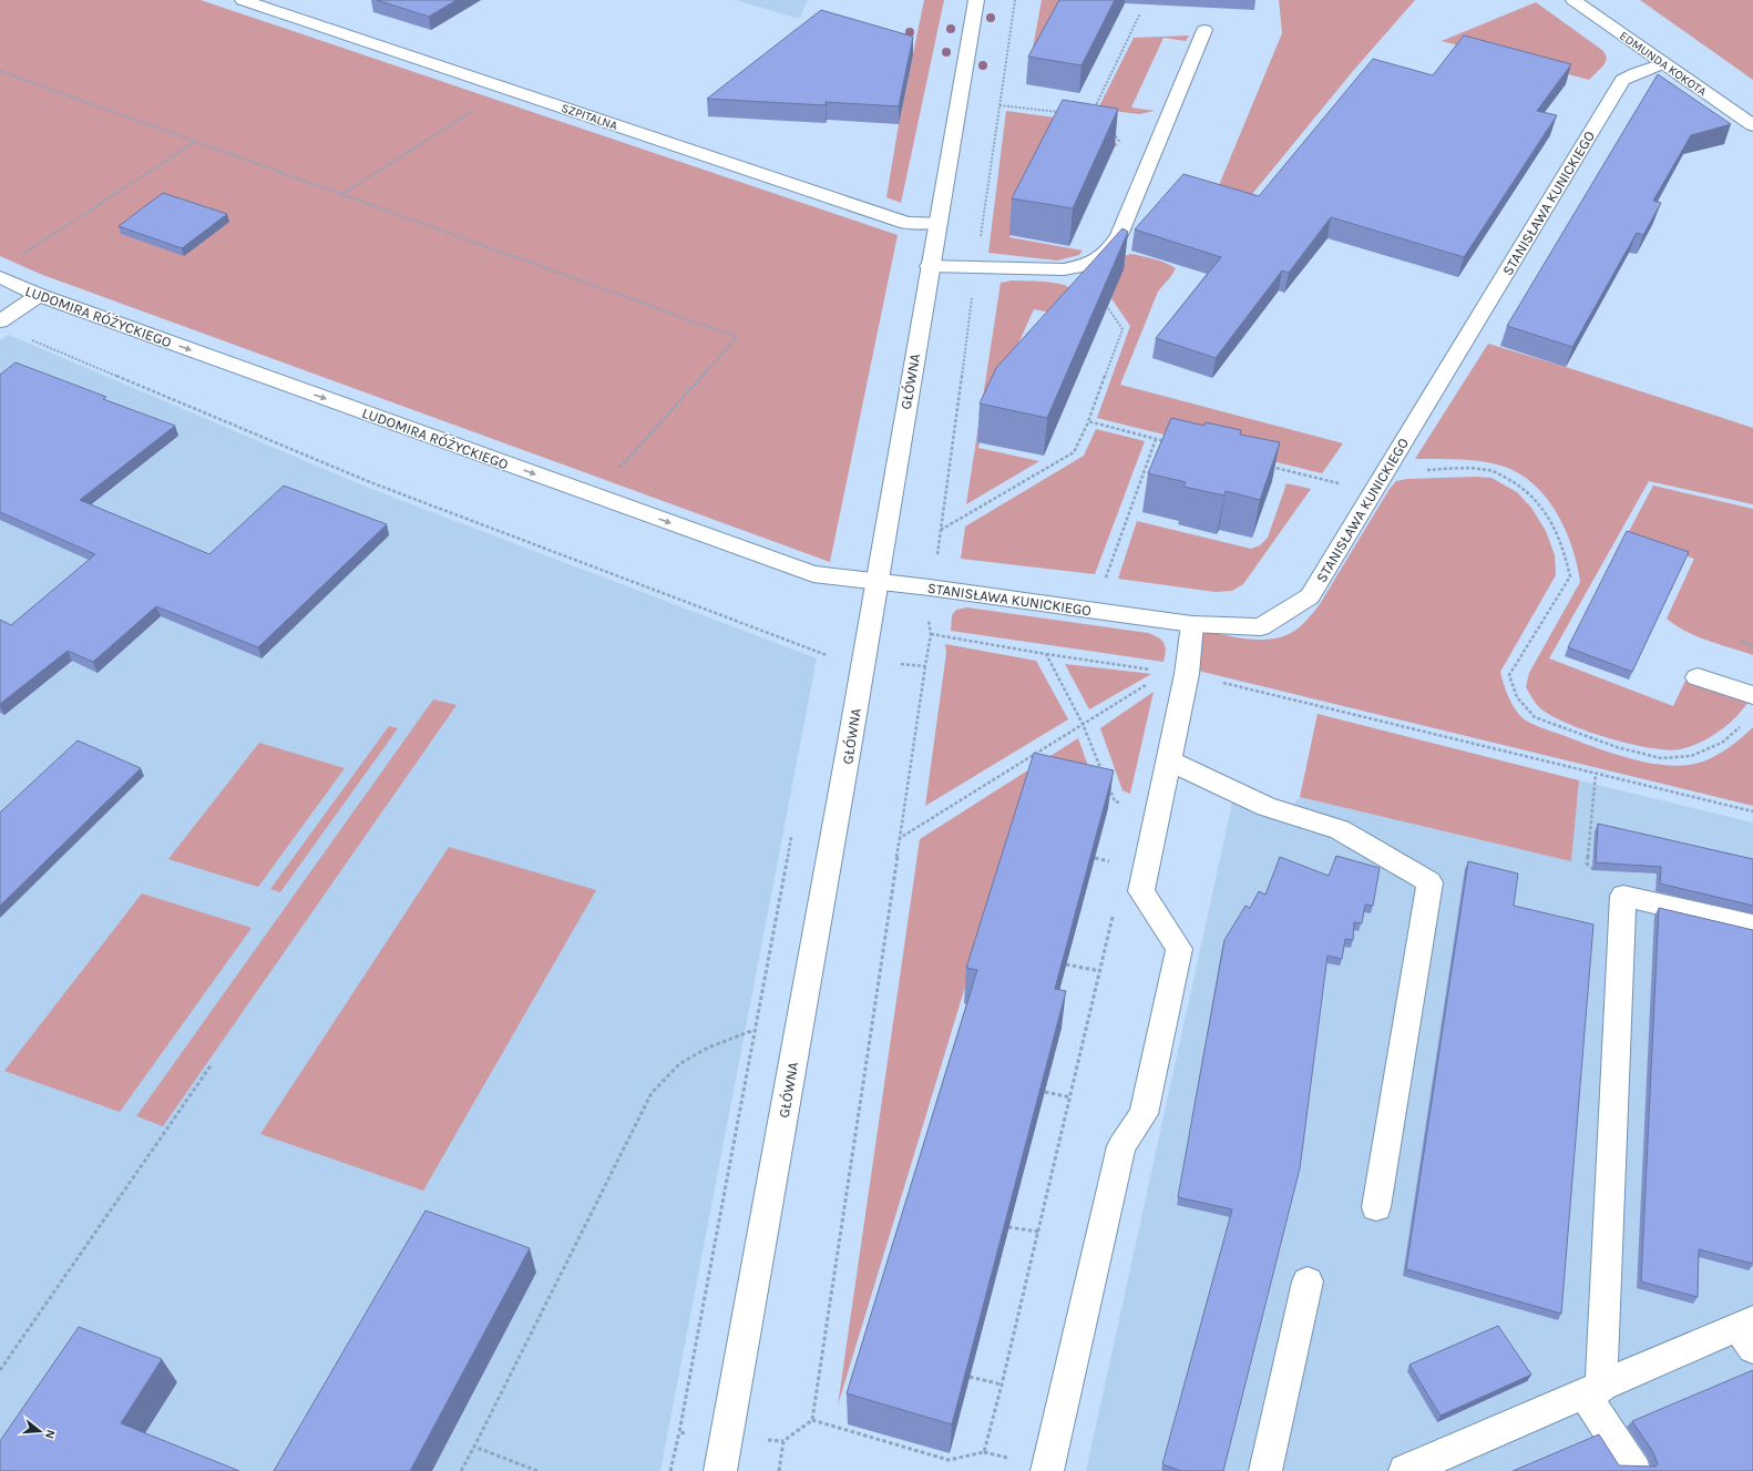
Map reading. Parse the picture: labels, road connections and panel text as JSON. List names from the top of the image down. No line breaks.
{"streets":{"street":["EDMUNDA KOKOTA","SZPITALNA","STANISŁAWA KUNICKIEGO","LUDOMIRA RÓŻYCKIEGO","GŁÓWNA"]},"crossings":[["EDMUNDA KOKOTA","STANISŁAWA KUNICKIEGO"],["SZPITALNA","GŁÓWNA"],["STANISŁAWA KUNICKIEGO","LUDOMIRA RÓŻYCKIEGO"],["STANISŁAWA KUNICKIEGO","GŁÓWNA"],["LUDOMIRA RÓŻYCKIEGO","GŁÓWNA"]],"one_way":["LUDOMIRA RÓŻYCKIEGO"],"north":"right"}
